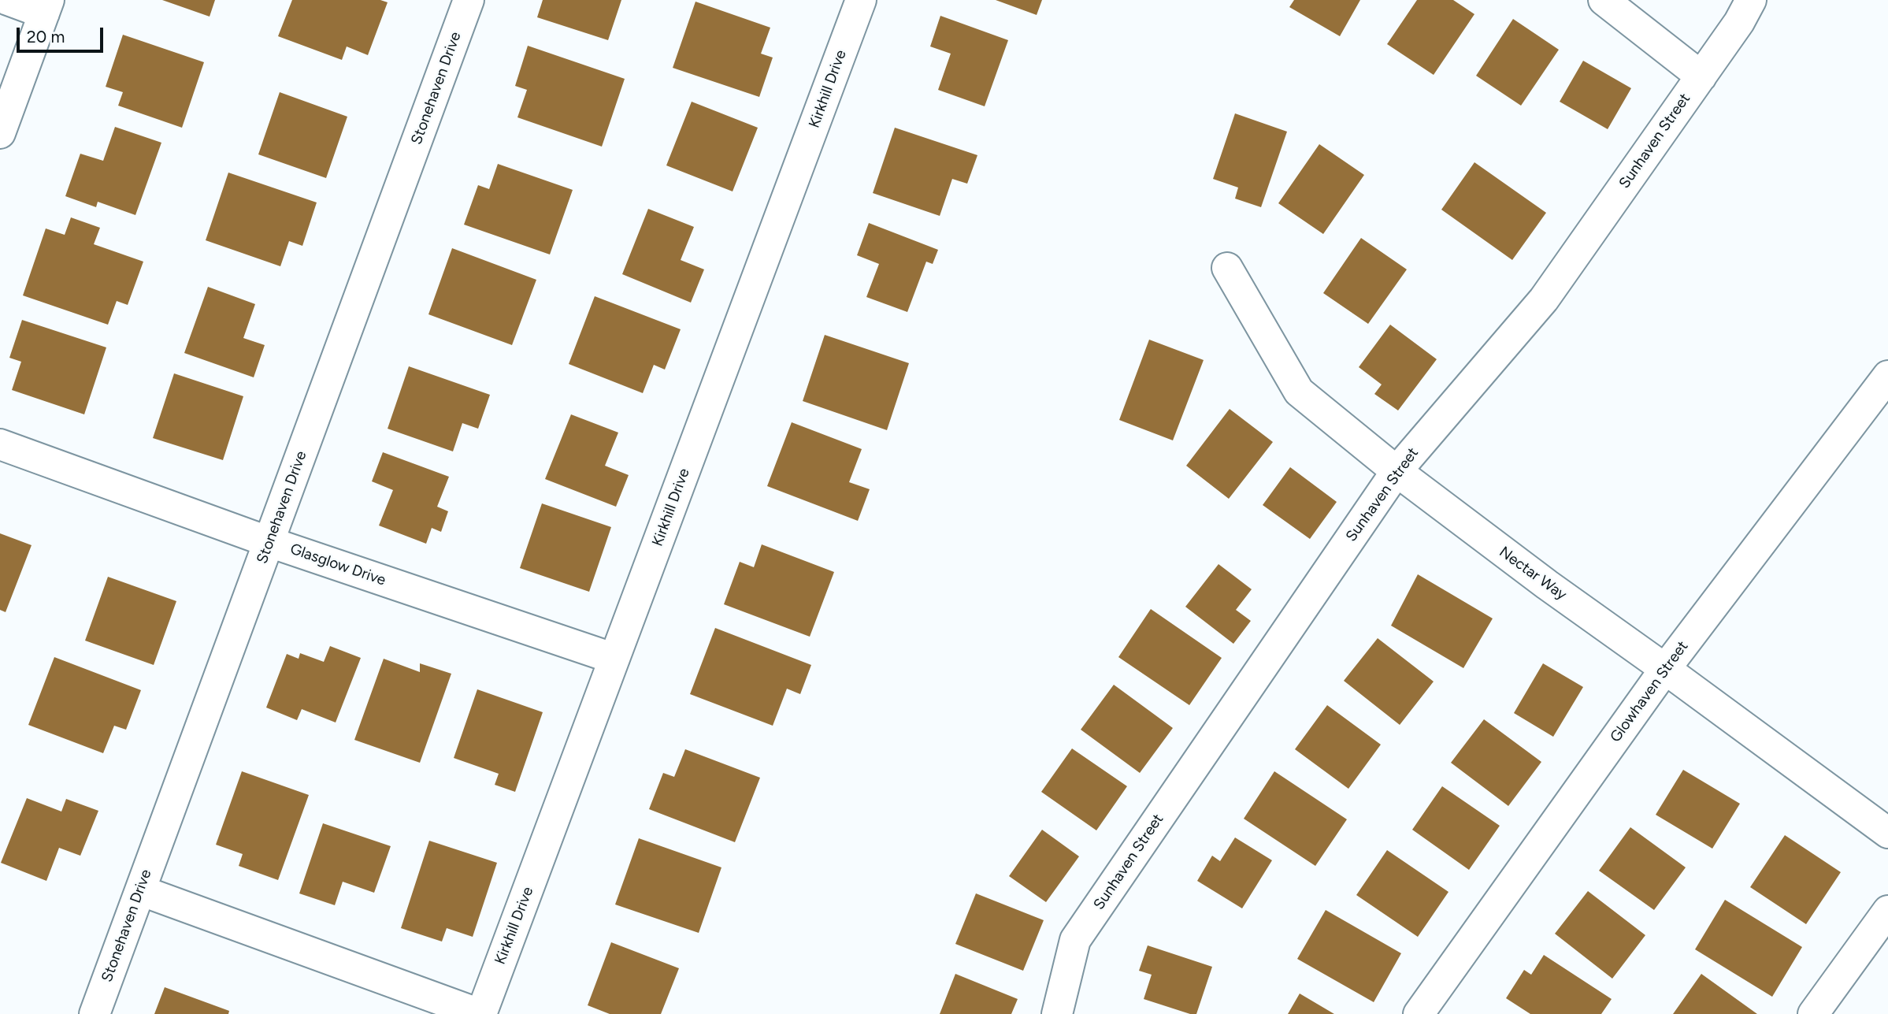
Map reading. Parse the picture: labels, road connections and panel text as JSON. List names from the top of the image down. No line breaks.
{"streets":{"street":["Stonehaven Drive","Kirkhill Drive","Sunhaven Street","Glasglow Drive","Nectar Way","Glowhaven Street"]},"crossings":[["Stonehaven Drive","Kirkhill Drive"],["Stonehaven Drive","Glasglow Drive"],["Kirkhill Drive","Glasglow Drive"],["Sunhaven Street","Nectar Way"],["Nectar Way","Glowhaven Street"]],"scale_bar":"20 m"}
